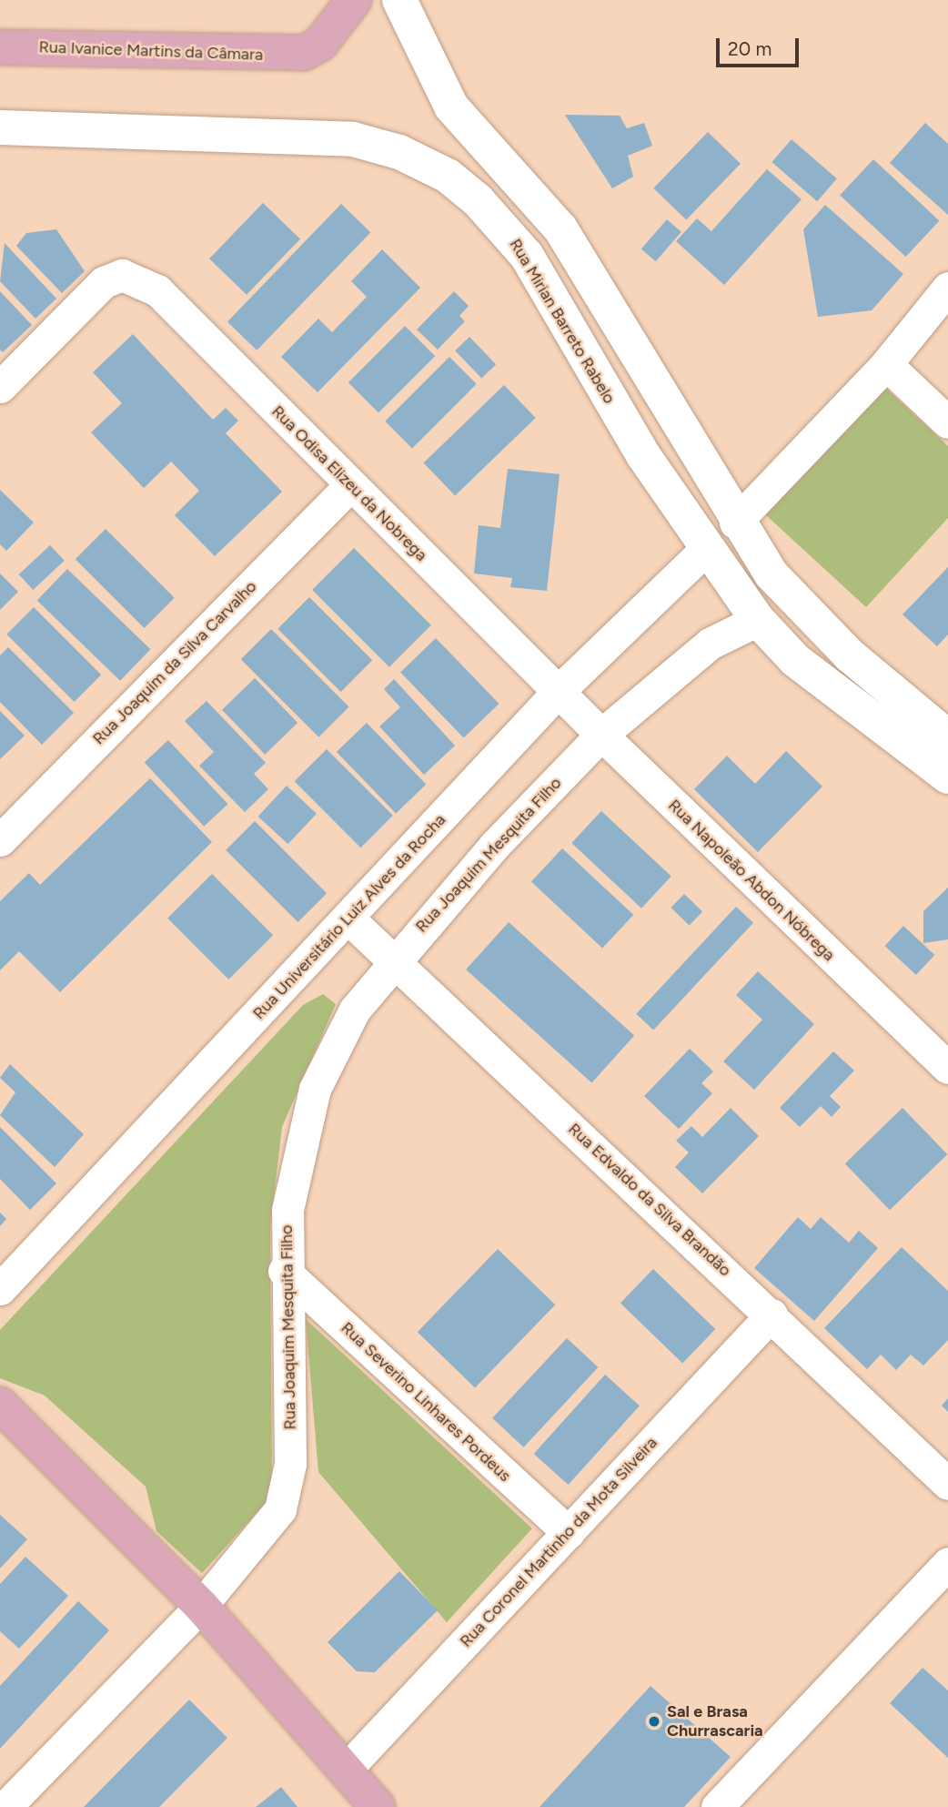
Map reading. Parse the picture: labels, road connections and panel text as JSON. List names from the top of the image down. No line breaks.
{"streets":{"main road":["Rua Ivanice Martins da Câmara","Rua Mirian Barreto Rabelo"],"street":["Rua Odisa Elizeu da Nobrega","Rua Joaquim da Silva Carvalho","Rua Joaquim Mesquita Filho","Rua Napoleão Abdon Nóbrega","Rua Universitário Luiz Alves da Rocha","Rua Edvaldo da Silva Brandão","Rua Severino Linhares Pordeus","Rua Coronel Martinho da Mota Silveira"]},"crossings":[["Rua Mirian Barreto Rabelo","Rua Joaquim Mesquita Filho"],["Rua Mirian Barreto Rabelo","Rua Universitário Luiz Alves da Rocha"],["Rua Odisa Elizeu da Nobrega","Rua Joaquim da Silva Carvalho"],["Rua Odisa Elizeu da Nobrega","Rua Napoleão Abdon Nóbrega"],["Rua Odisa Elizeu da Nobrega","Rua Universitário Luiz Alves da Rocha"],["Rua Joaquim Mesquita Filho","Rua Napoleão Abdon Nóbrega"],["Rua Joaquim Mesquita Filho","Rua Edvaldo da Silva Brandão"],["Rua Joaquim Mesquita Filho","Rua Severino Linhares Pordeus"],["Rua Napoleão Abdon Nóbrega","Rua Universitário Luiz Alves da Rocha"],["Rua Universitário Luiz Alves da Rocha","Rua Edvaldo da Silva Brandão"],["Rua Edvaldo da Silva Brandão","Rua Coronel Martinho da Mota Silveira"],["Rua Severino Linhares Pordeus","Rua Coronel Martinho da Mota Silveira"]],"places":["Sal e Brasa Churrascaria"],"scale_bar":"20 m"}
